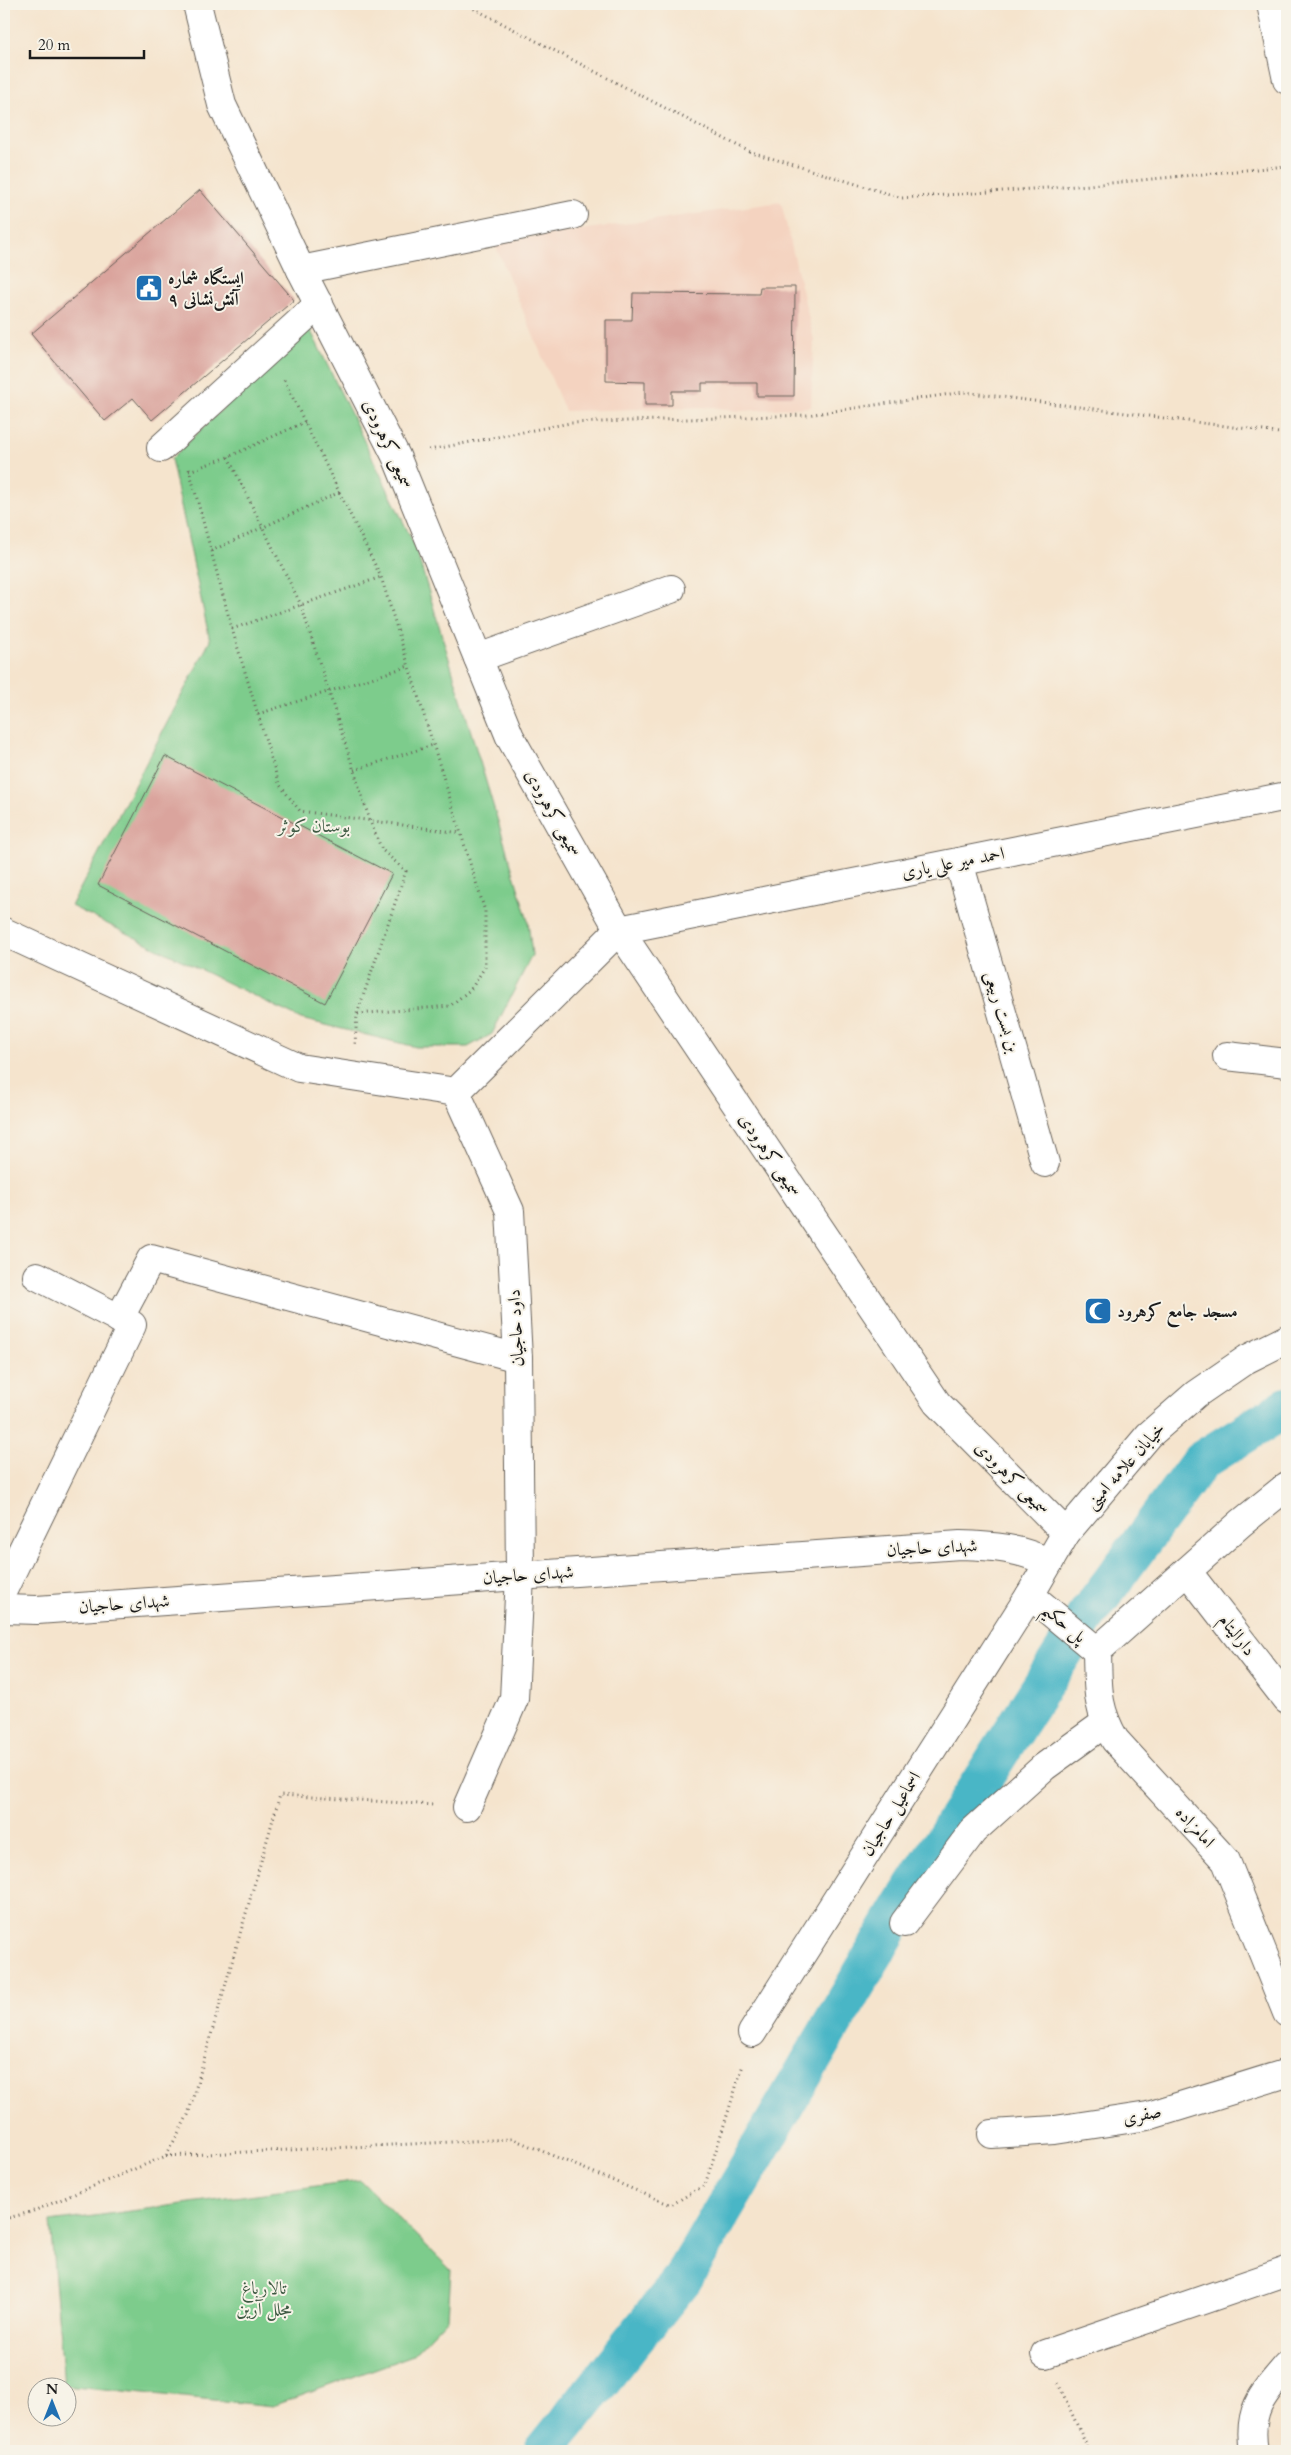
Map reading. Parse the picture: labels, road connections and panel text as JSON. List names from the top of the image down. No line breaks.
{"streets":{"street":["سمیعی کرهرودی","احمد میر علی یاری","بن بست ربیعی","داود حاجیان","خیابان علامه امینی","شهدای حاجیان","پل حکیم","دارالیتام","اسماعیل حاجیان","امامزاده","صفری"]},"crossings":[["سمیعی کرهرودی","احمد میر علی یاری"],["سمیعی کرهرودی","خیابان علامه امینی"],["احمد میر علی یاری","بن بست ربیعی"],["داود حاجیان","شهدای حاجیان"],["خیابان علامه امینی","شهدای حاجیان"],["خیابان علامه امینی","اسماعیل حاجیان"],["شهدای حاجیان","اسماعیل حاجیان"],["پل حکیم","اسماعیل حاجیان"],["پل حکیم","امامزاده"]],"parks":["بوستان کوثر","تالارباغ مجلل آرین"],"places":{"public building":["ایستگاه شماره ۹ آتش‌نشانی"],"mosque":["مسجد جامع کرهرود"]},"scale_bar":"20 m","north":"top"}
